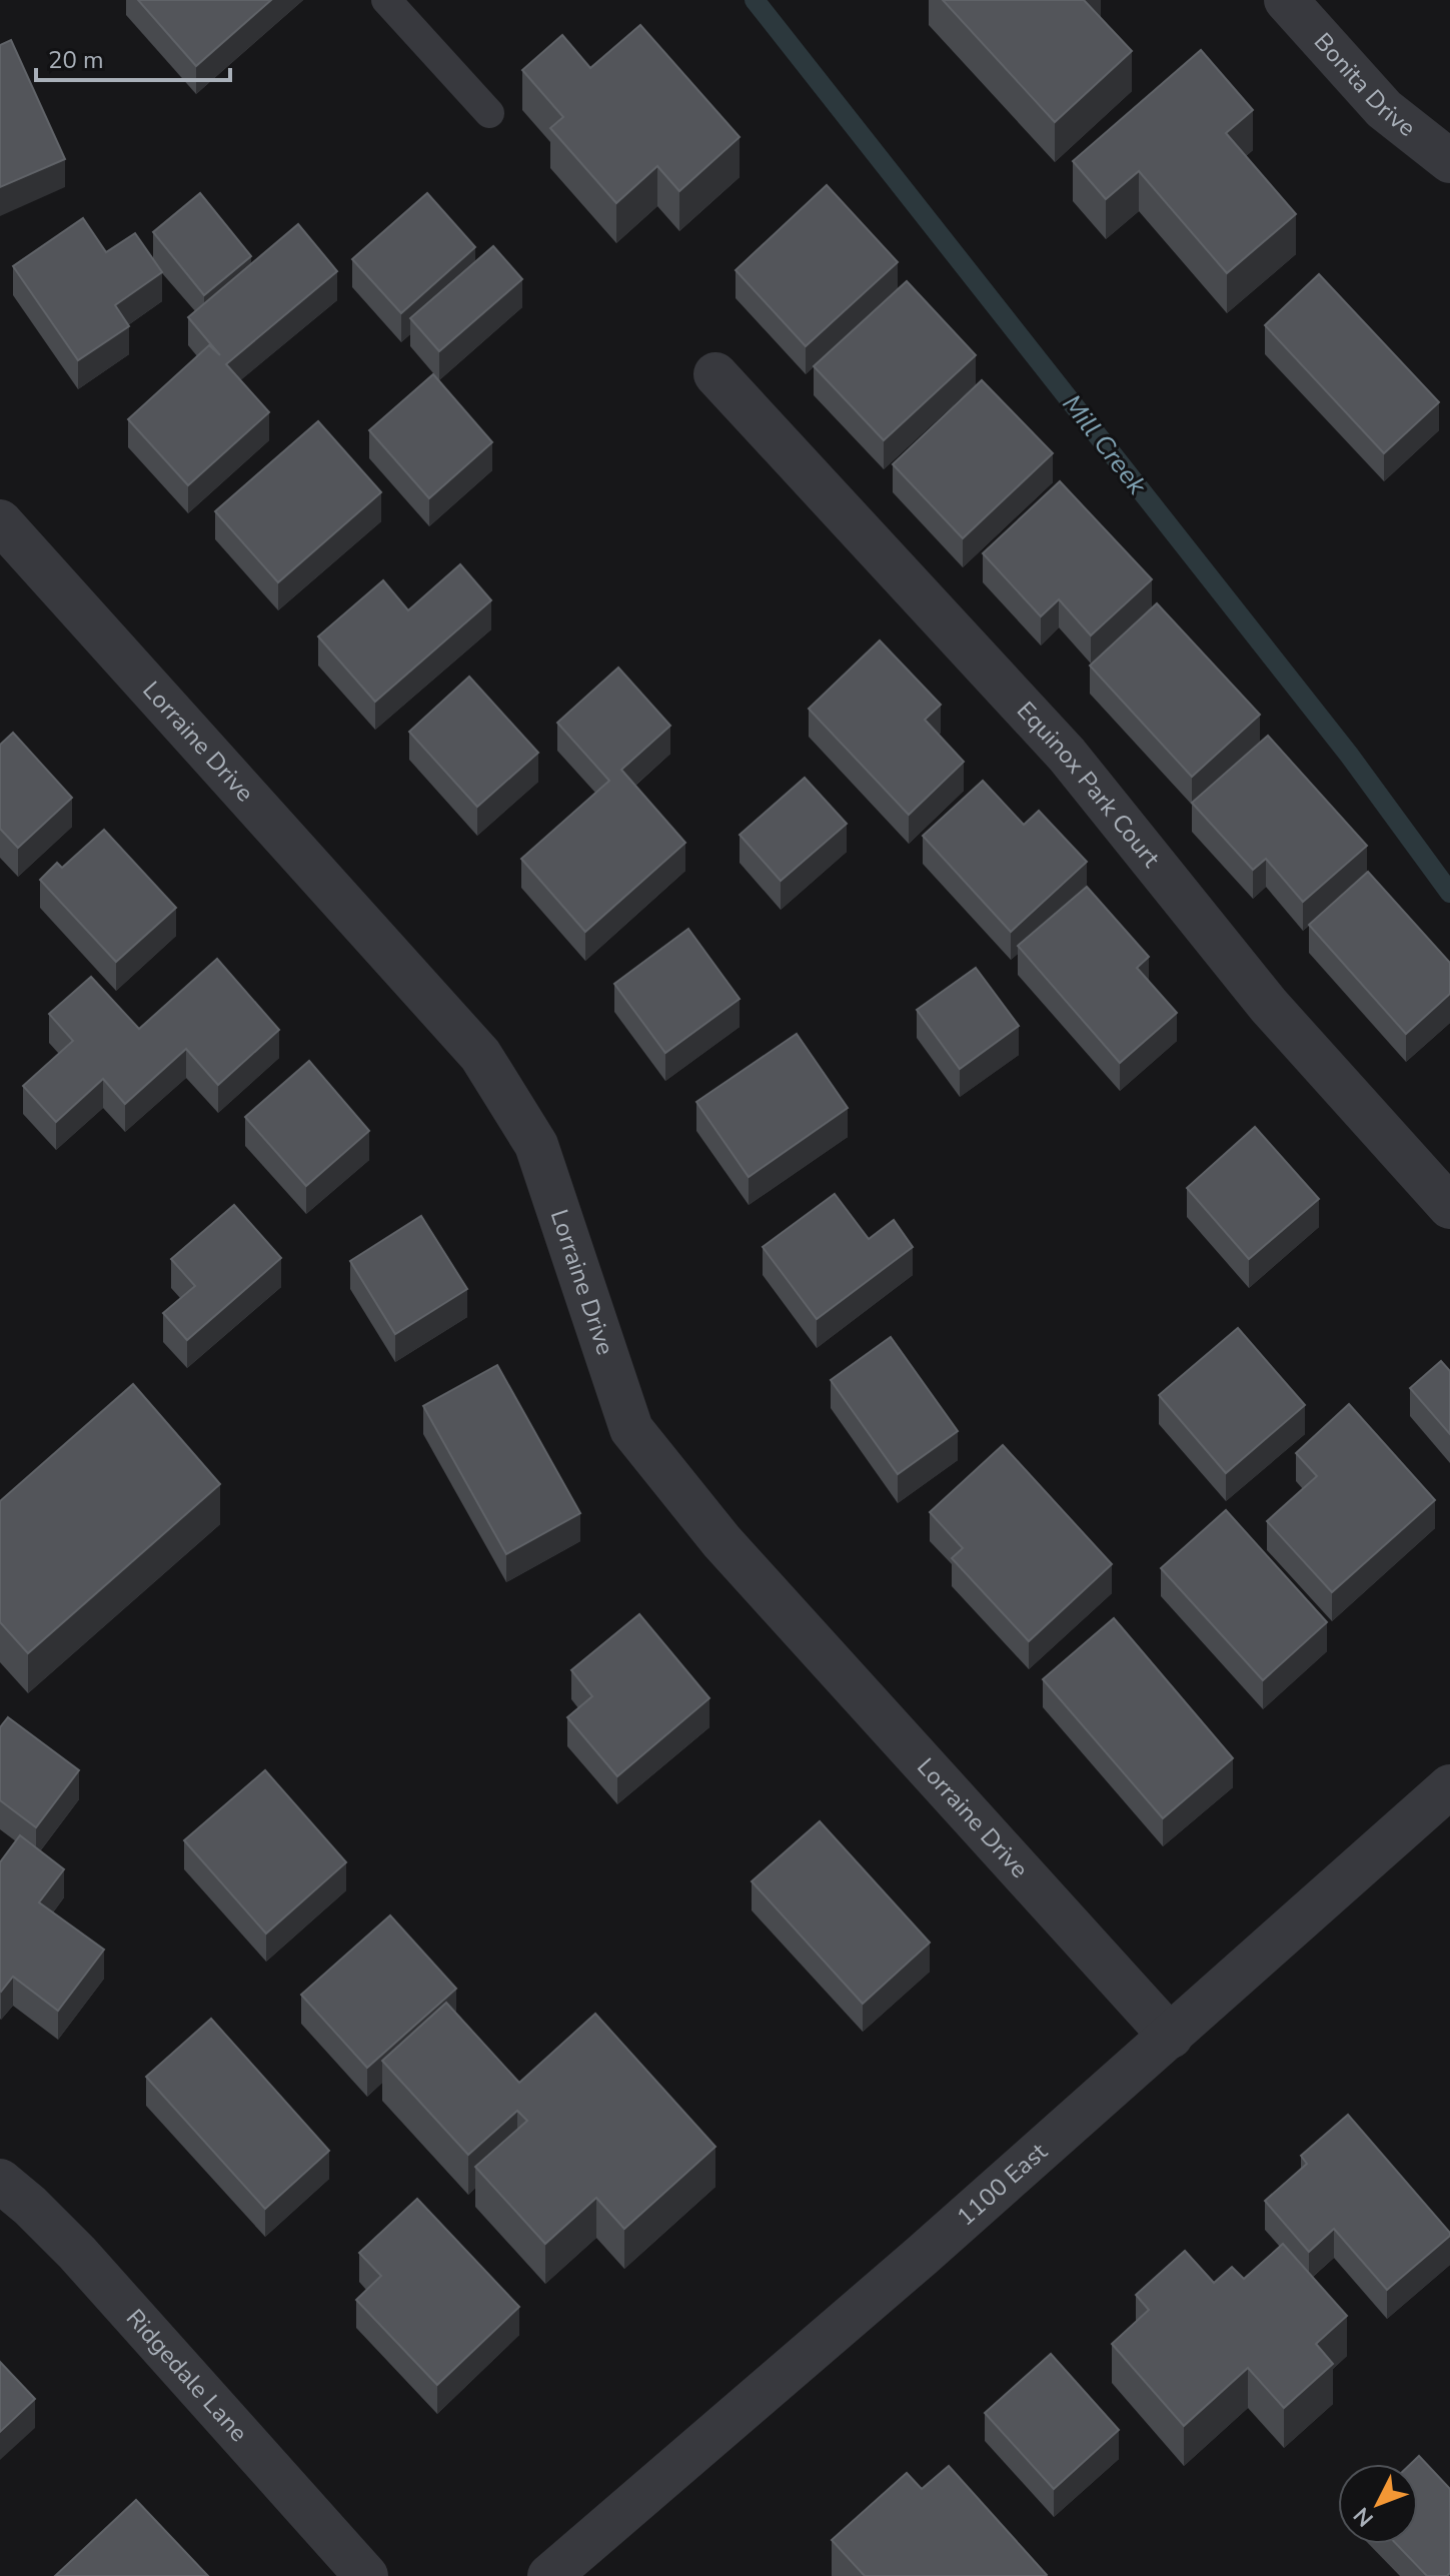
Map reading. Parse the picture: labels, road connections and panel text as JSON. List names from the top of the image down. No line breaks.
{"streets":{"street":["Bonita Drive","Lorraine Drive","Equinox Park Court","1100 East","Ridgedale Lane"]},"crossings":[["Lorraine Drive","1100 East"]],"water":["Mill Creek"],"scale_bar":"20 m","north":"bottom left"}
